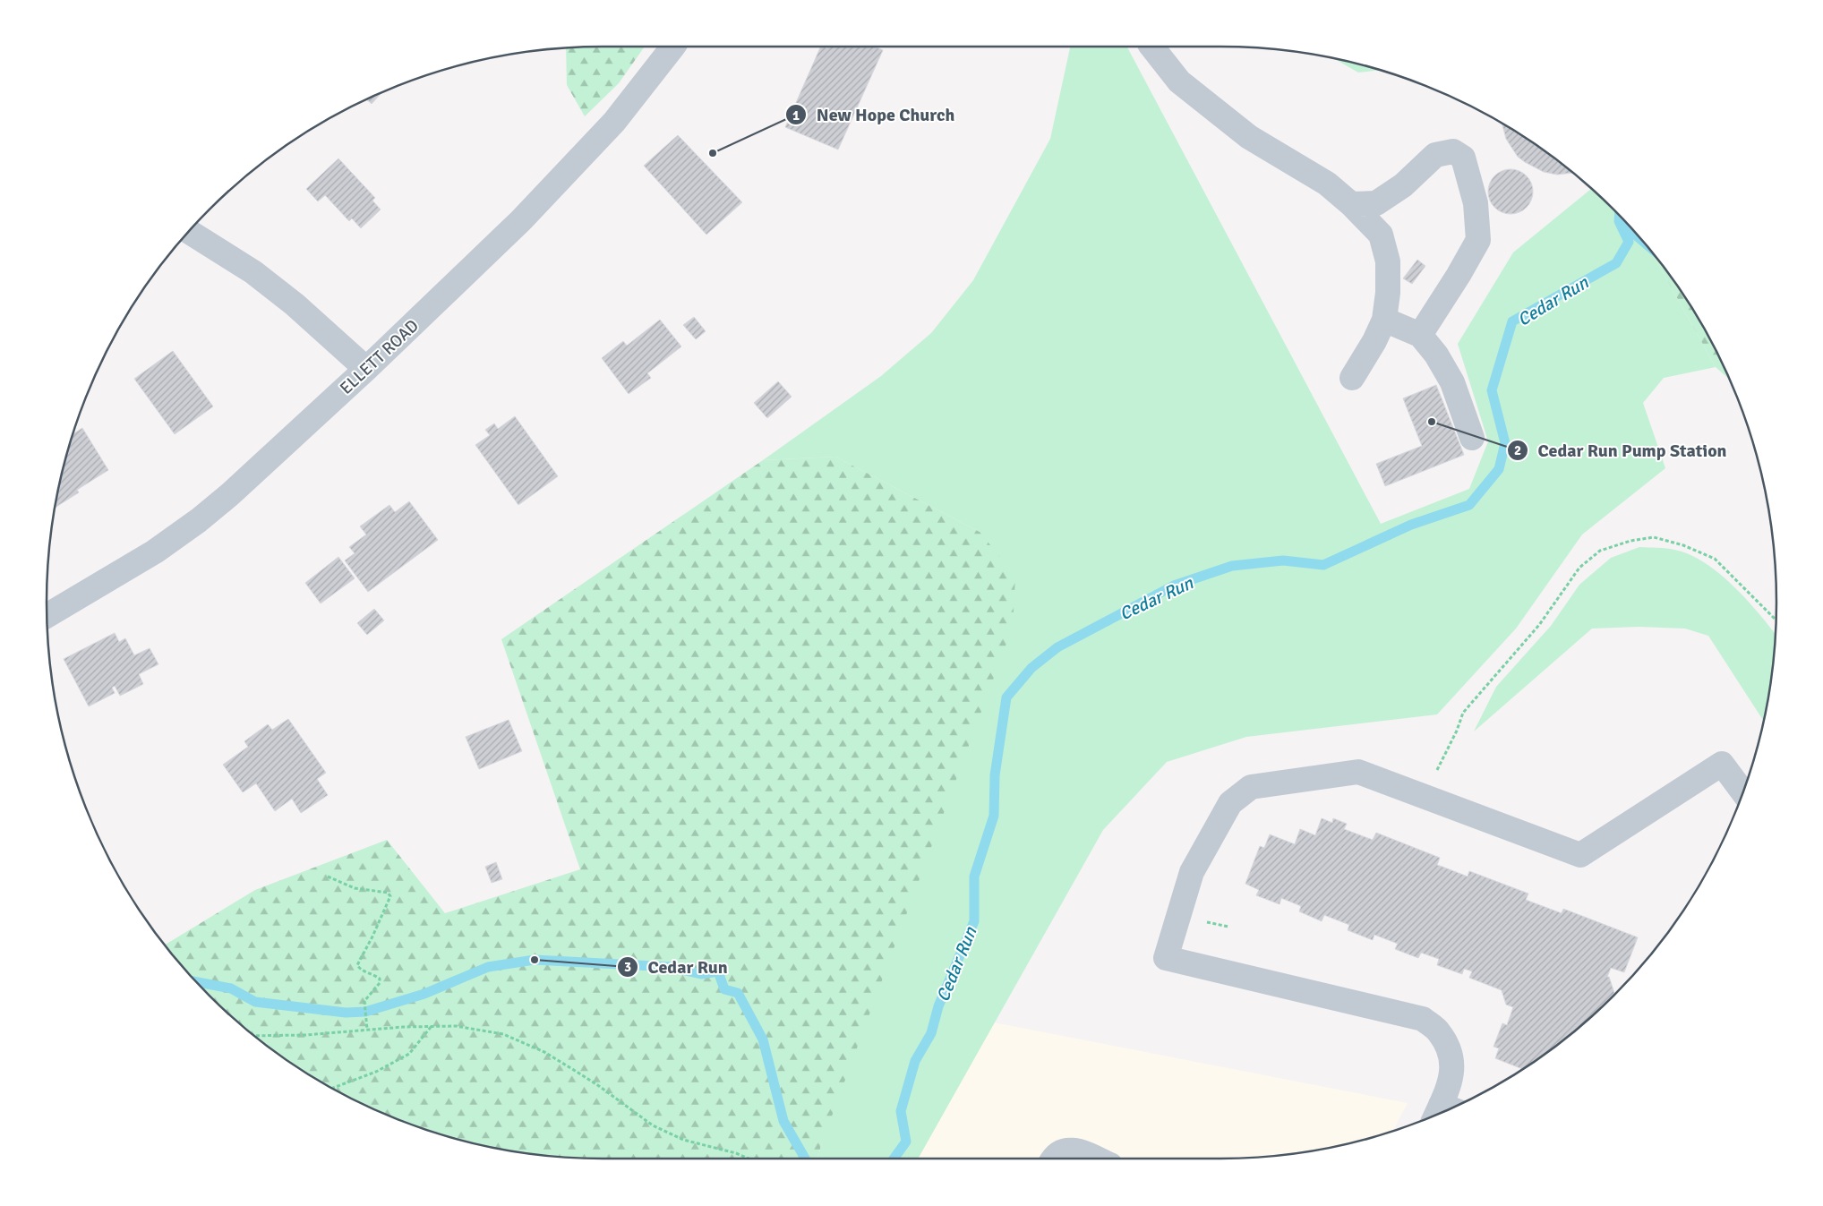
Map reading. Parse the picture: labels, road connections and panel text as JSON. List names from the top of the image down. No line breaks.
{"streets":{"street":["ELLETT ROAD"]},"water":["Cedar Run"],"places":["New Hope Church","Cedar Run Pump Station","Cedar Run"]}
